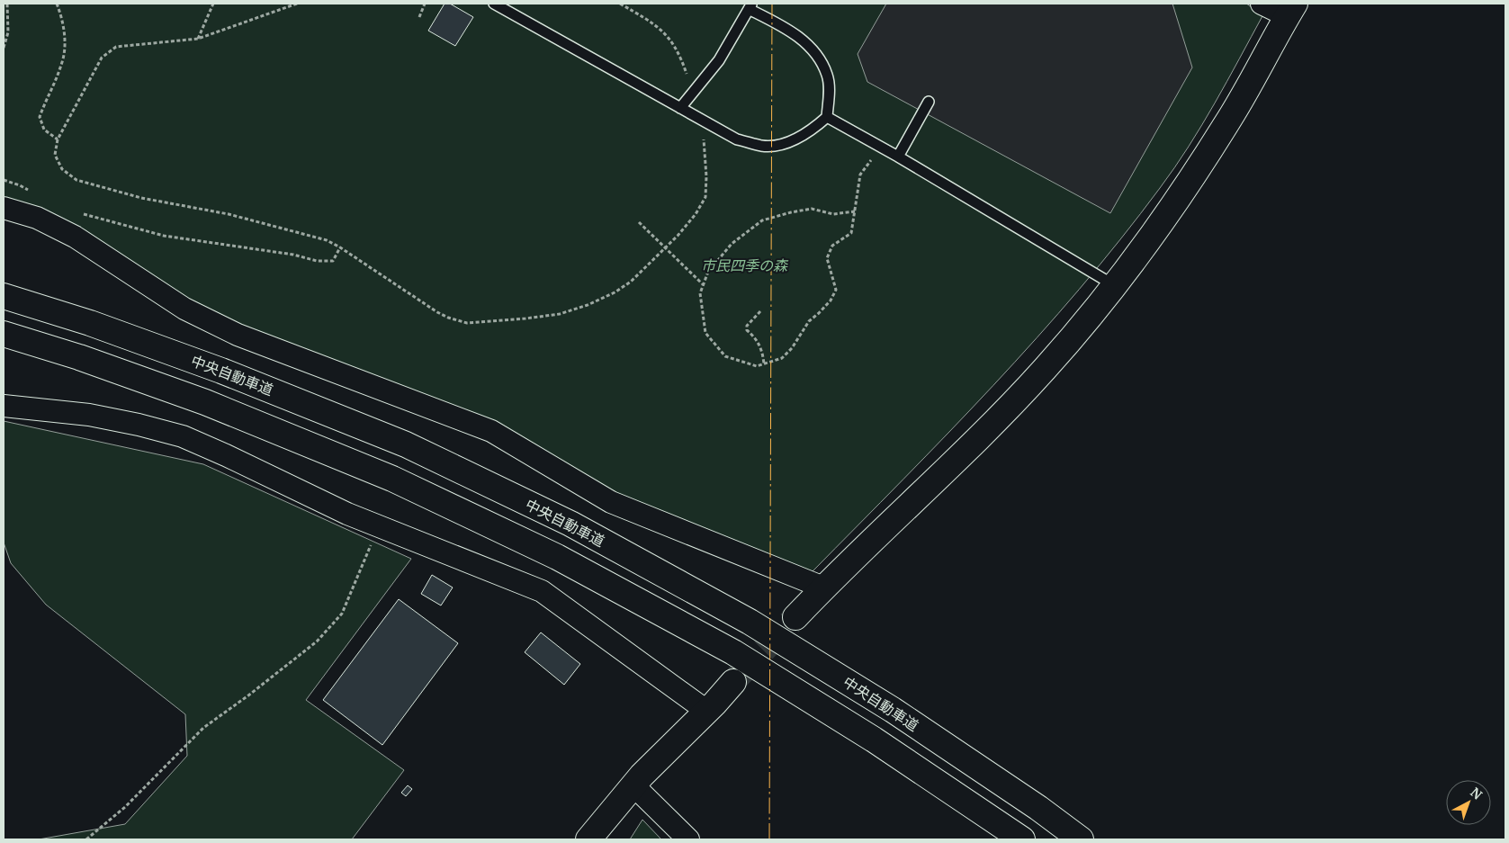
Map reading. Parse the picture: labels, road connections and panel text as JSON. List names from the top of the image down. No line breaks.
{"streets":{"main road":["中央自動車道"]},"parks":["市民四季の森"],"north":"top right"}
